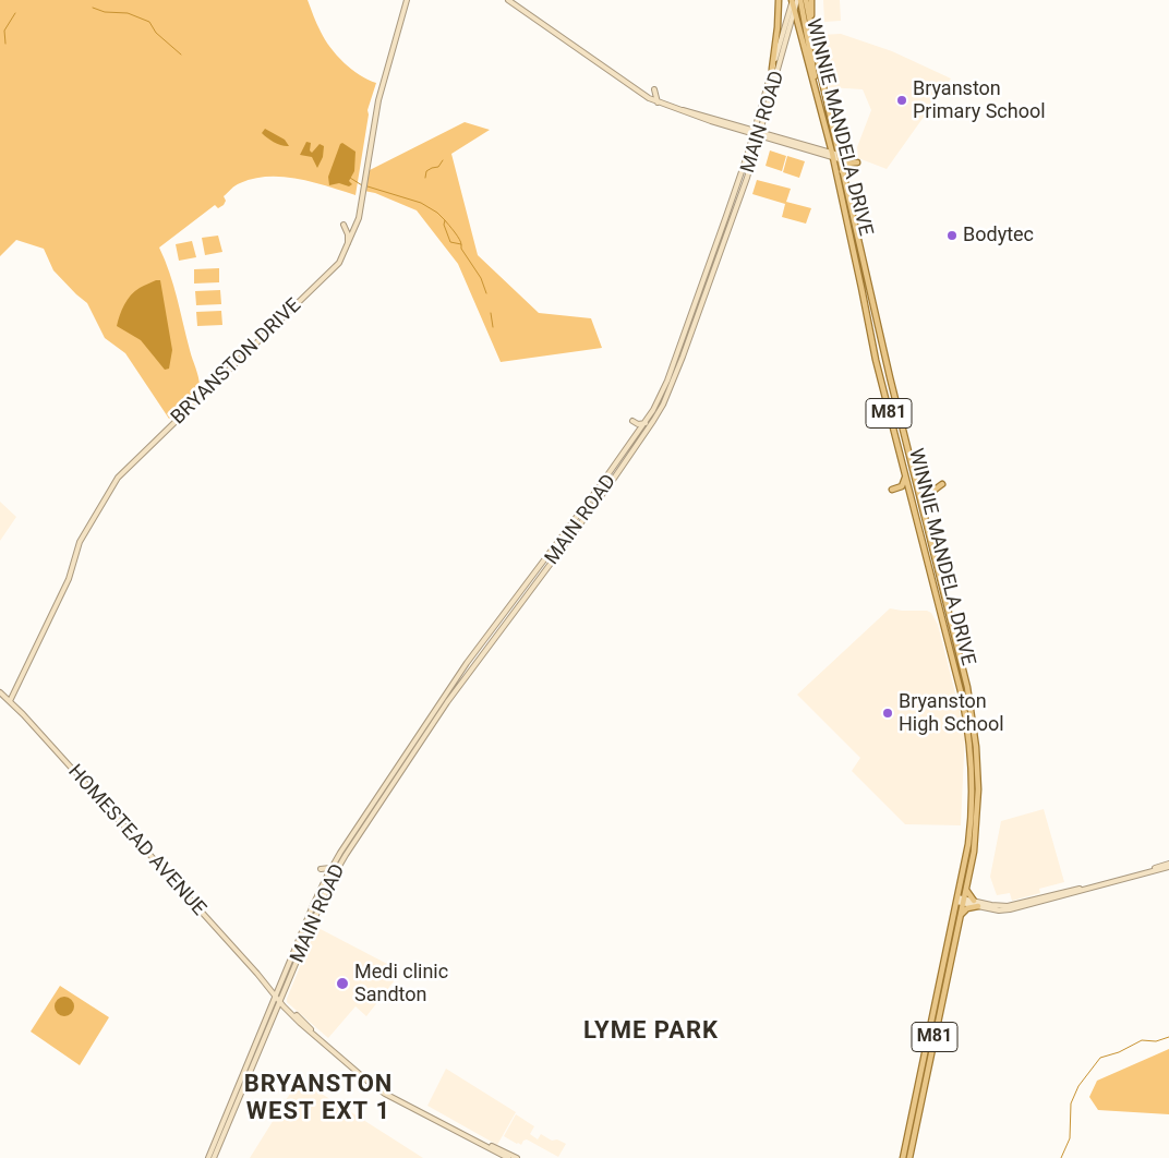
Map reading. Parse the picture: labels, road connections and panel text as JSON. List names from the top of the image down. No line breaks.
{"streets":{"main road":["MAIN ROAD","WINNIE MANDELA DRIVE","BRYANSTON DRIVE","M81","HOMESTEAD AVENUE"]},"crossings":[["MAIN ROAD","WINNIE MANDELA DRIVE"],["MAIN ROAD","HOMESTEAD AVENUE"],["BRYANSTON DRIVE","HOMESTEAD AVENUE"]],"districts":["LYME PARK","BRYANSTON WEST EXT 1"],"places":["Bryanston Primary School","Bodytec","Bryanston High School","Medi clinic Sandton"]}
